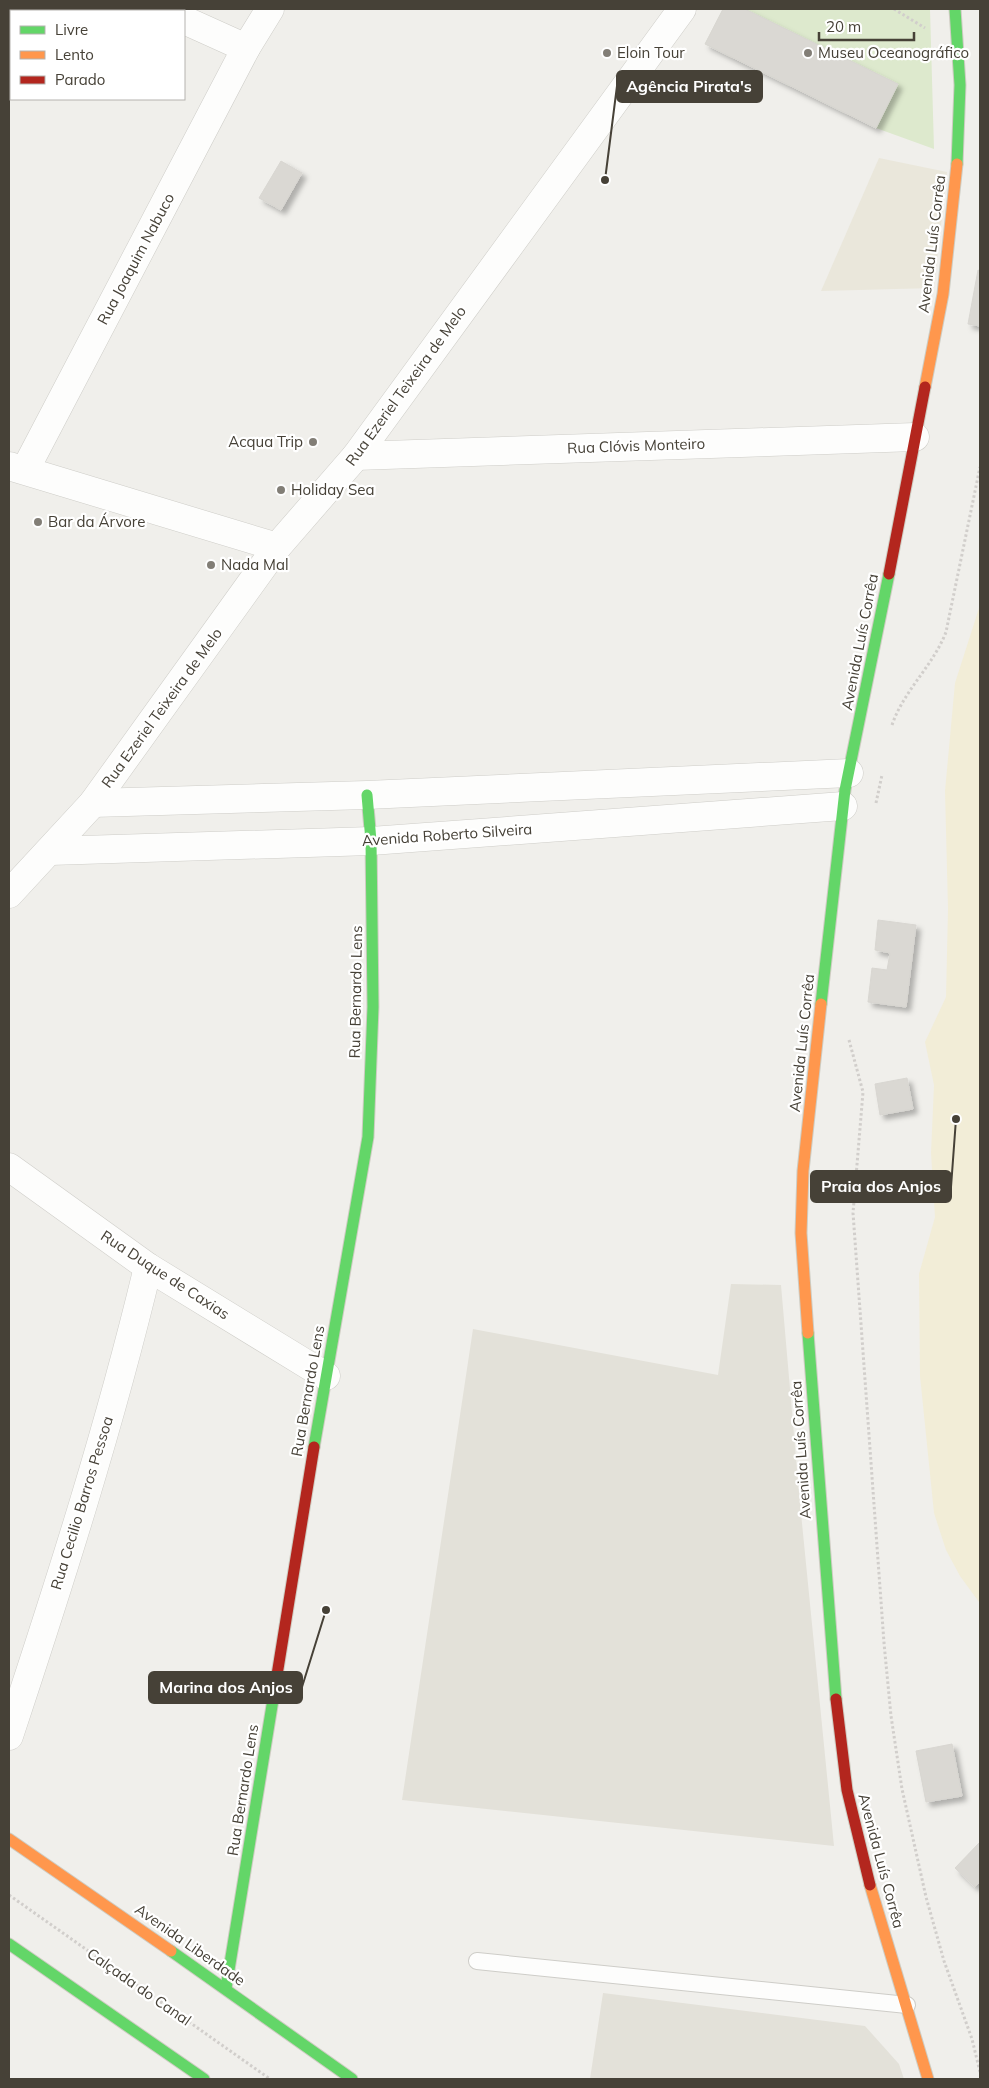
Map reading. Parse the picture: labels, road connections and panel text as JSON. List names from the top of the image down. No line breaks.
{"streets":{"main road":["Avenida Luís Corrêa","Rua Bernardo Lens","Avenida Liberdade"],"street":["Rua Joaquim Nabuco","Rua Ezeriel Teixeira de Melo","Rua Clóvis Monteiro","Avenida Roberto Silveira","Rua Duque de Caxias","Rua Cecilio Barros Pessoa"],"path":["Calçada do Canal"]},"crossings":[["Avenida Luís Corrêa","Rua Clóvis Monteiro"],["Avenida Luís Corrêa","Avenida Roberto Silveira"],["Rua Ezeriel Teixeira de Melo","Rua Clóvis Monteiro"],["Rua Ezeriel Teixeira de Melo","Avenida Roberto Silveira"],["Avenida Roberto Silveira","Rua Bernardo Lens"],["Rua Bernardo Lens","Rua Duque de Caxias"],["Rua Bernardo Lens","Avenida Liberdade"],["Rua Duque de Caxias","Rua Cecilio Barros Pessoa"]],"places":["Eloin Tour","Museu Oceanográfico","Agência Pirata's","Acqua Trip","Holiday Sea","Bar da Árvore","Nada Mal","Praia dos Anjos","Marina dos Anjos"],"legend":["Livre","Lento","Parado"],"scale_bar":"20 m"}
